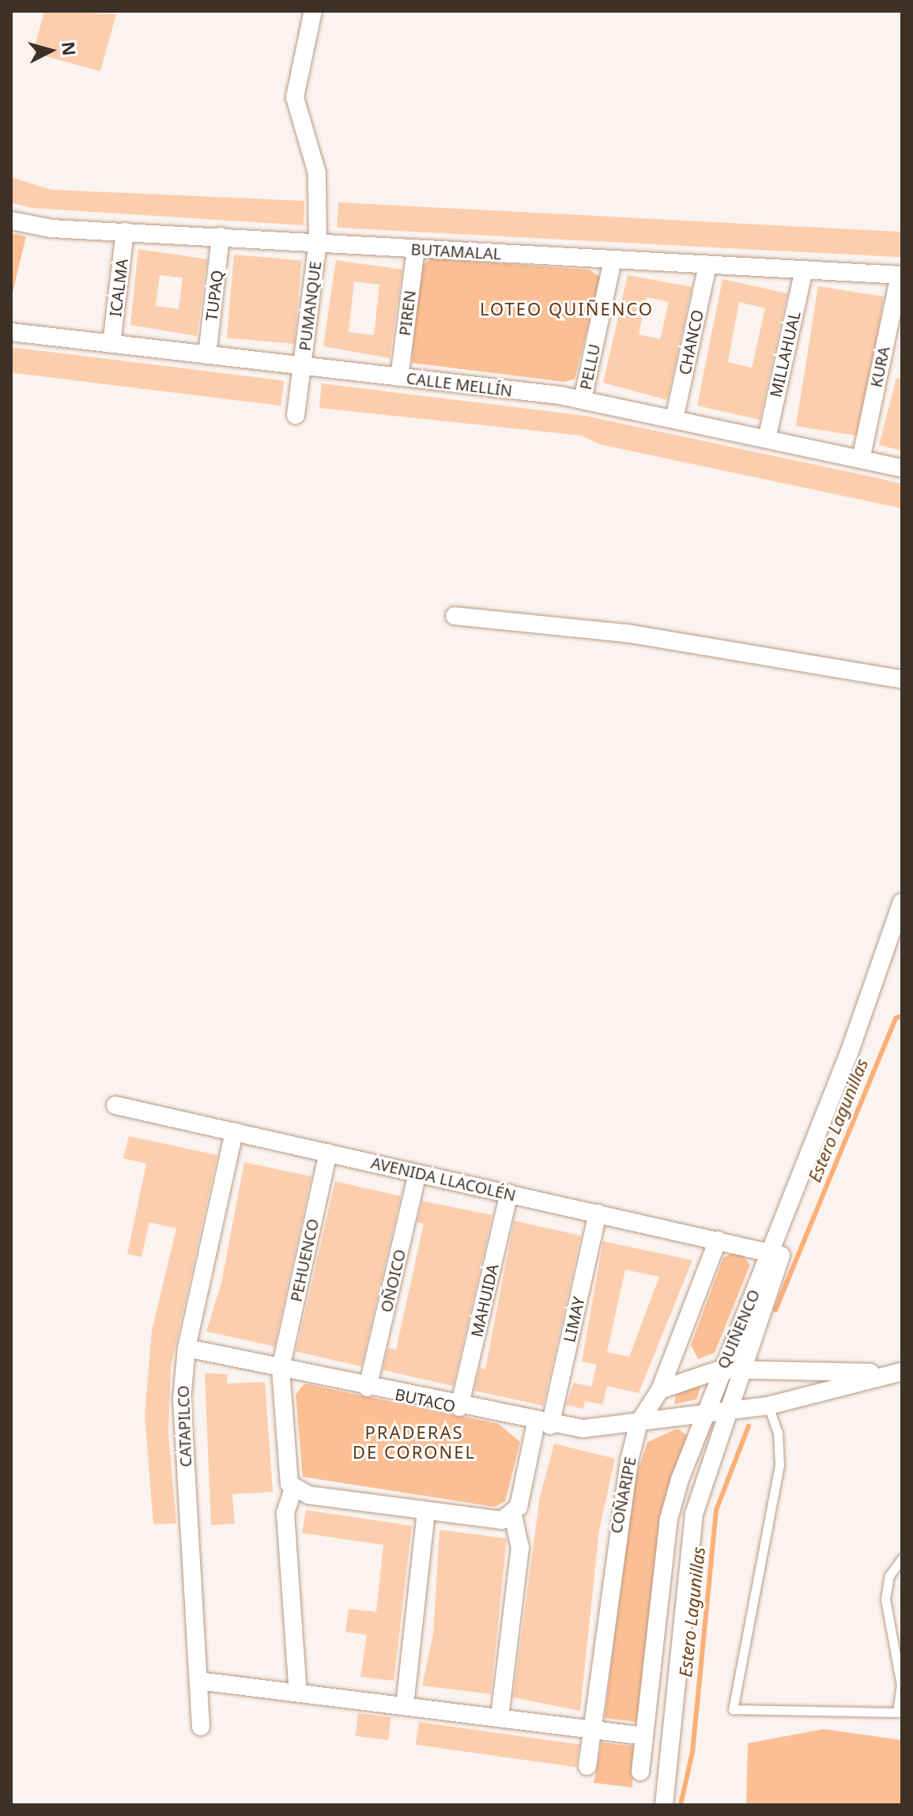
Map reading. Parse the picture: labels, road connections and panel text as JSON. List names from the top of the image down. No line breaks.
{"streets":{"street":["BUTAMALAL","ICALMA","TUPAQ","PUMANQUE","PIREN","CHANCO","MILLAHUAL","PELLU","KURA","CALLE MELLÍN","AVENIDA LLACOLÉN","PEHUENCO","OÑOICO","MAHUIDA","LIMAY","QUIÑENCO","BUTACO","CATAPILCO","COÑARIPE"]},"crossings":[["BUTAMALAL","ICALMA"],["BUTAMALAL","TUPAQ"],["BUTAMALAL","PUMANQUE"],["BUTAMALAL","PIREN"],["BUTAMALAL","CHANCO"],["BUTAMALAL","MILLAHUAL"],["BUTAMALAL","PELLU"],["BUTAMALAL","KURA"],["ICALMA","CALLE MELLÍN"],["TUPAQ","CALLE MELLÍN"],["PUMANQUE","CALLE MELLÍN"],["PIREN","CALLE MELLÍN"],["CHANCO","CALLE MELLÍN"],["MILLAHUAL","CALLE MELLÍN"],["PELLU","CALLE MELLÍN"],["KURA","CALLE MELLÍN"],["AVENIDA LLACOLÉN","PEHUENCO"],["AVENIDA LLACOLÉN","OÑOICO"],["AVENIDA LLACOLÉN","MAHUIDA"],["AVENIDA LLACOLÉN","LIMAY"],["AVENIDA LLACOLÉN","QUIÑENCO"],["AVENIDA LLACOLÉN","CATAPILCO"],["AVENIDA LLACOLÉN","COÑARIPE"],["PEHUENCO","BUTACO"],["OÑOICO","BUTACO"],["MAHUIDA","BUTACO"],["LIMAY","BUTACO"],["QUIÑENCO","BUTACO"],["BUTACO","CATAPILCO"],["BUTACO","COÑARIPE"]],"districts":["LOTEO QUIÑENCO","PRADERAS DE CORONEL"],"water":["Estero Lagunillas"],"north":"right"}
